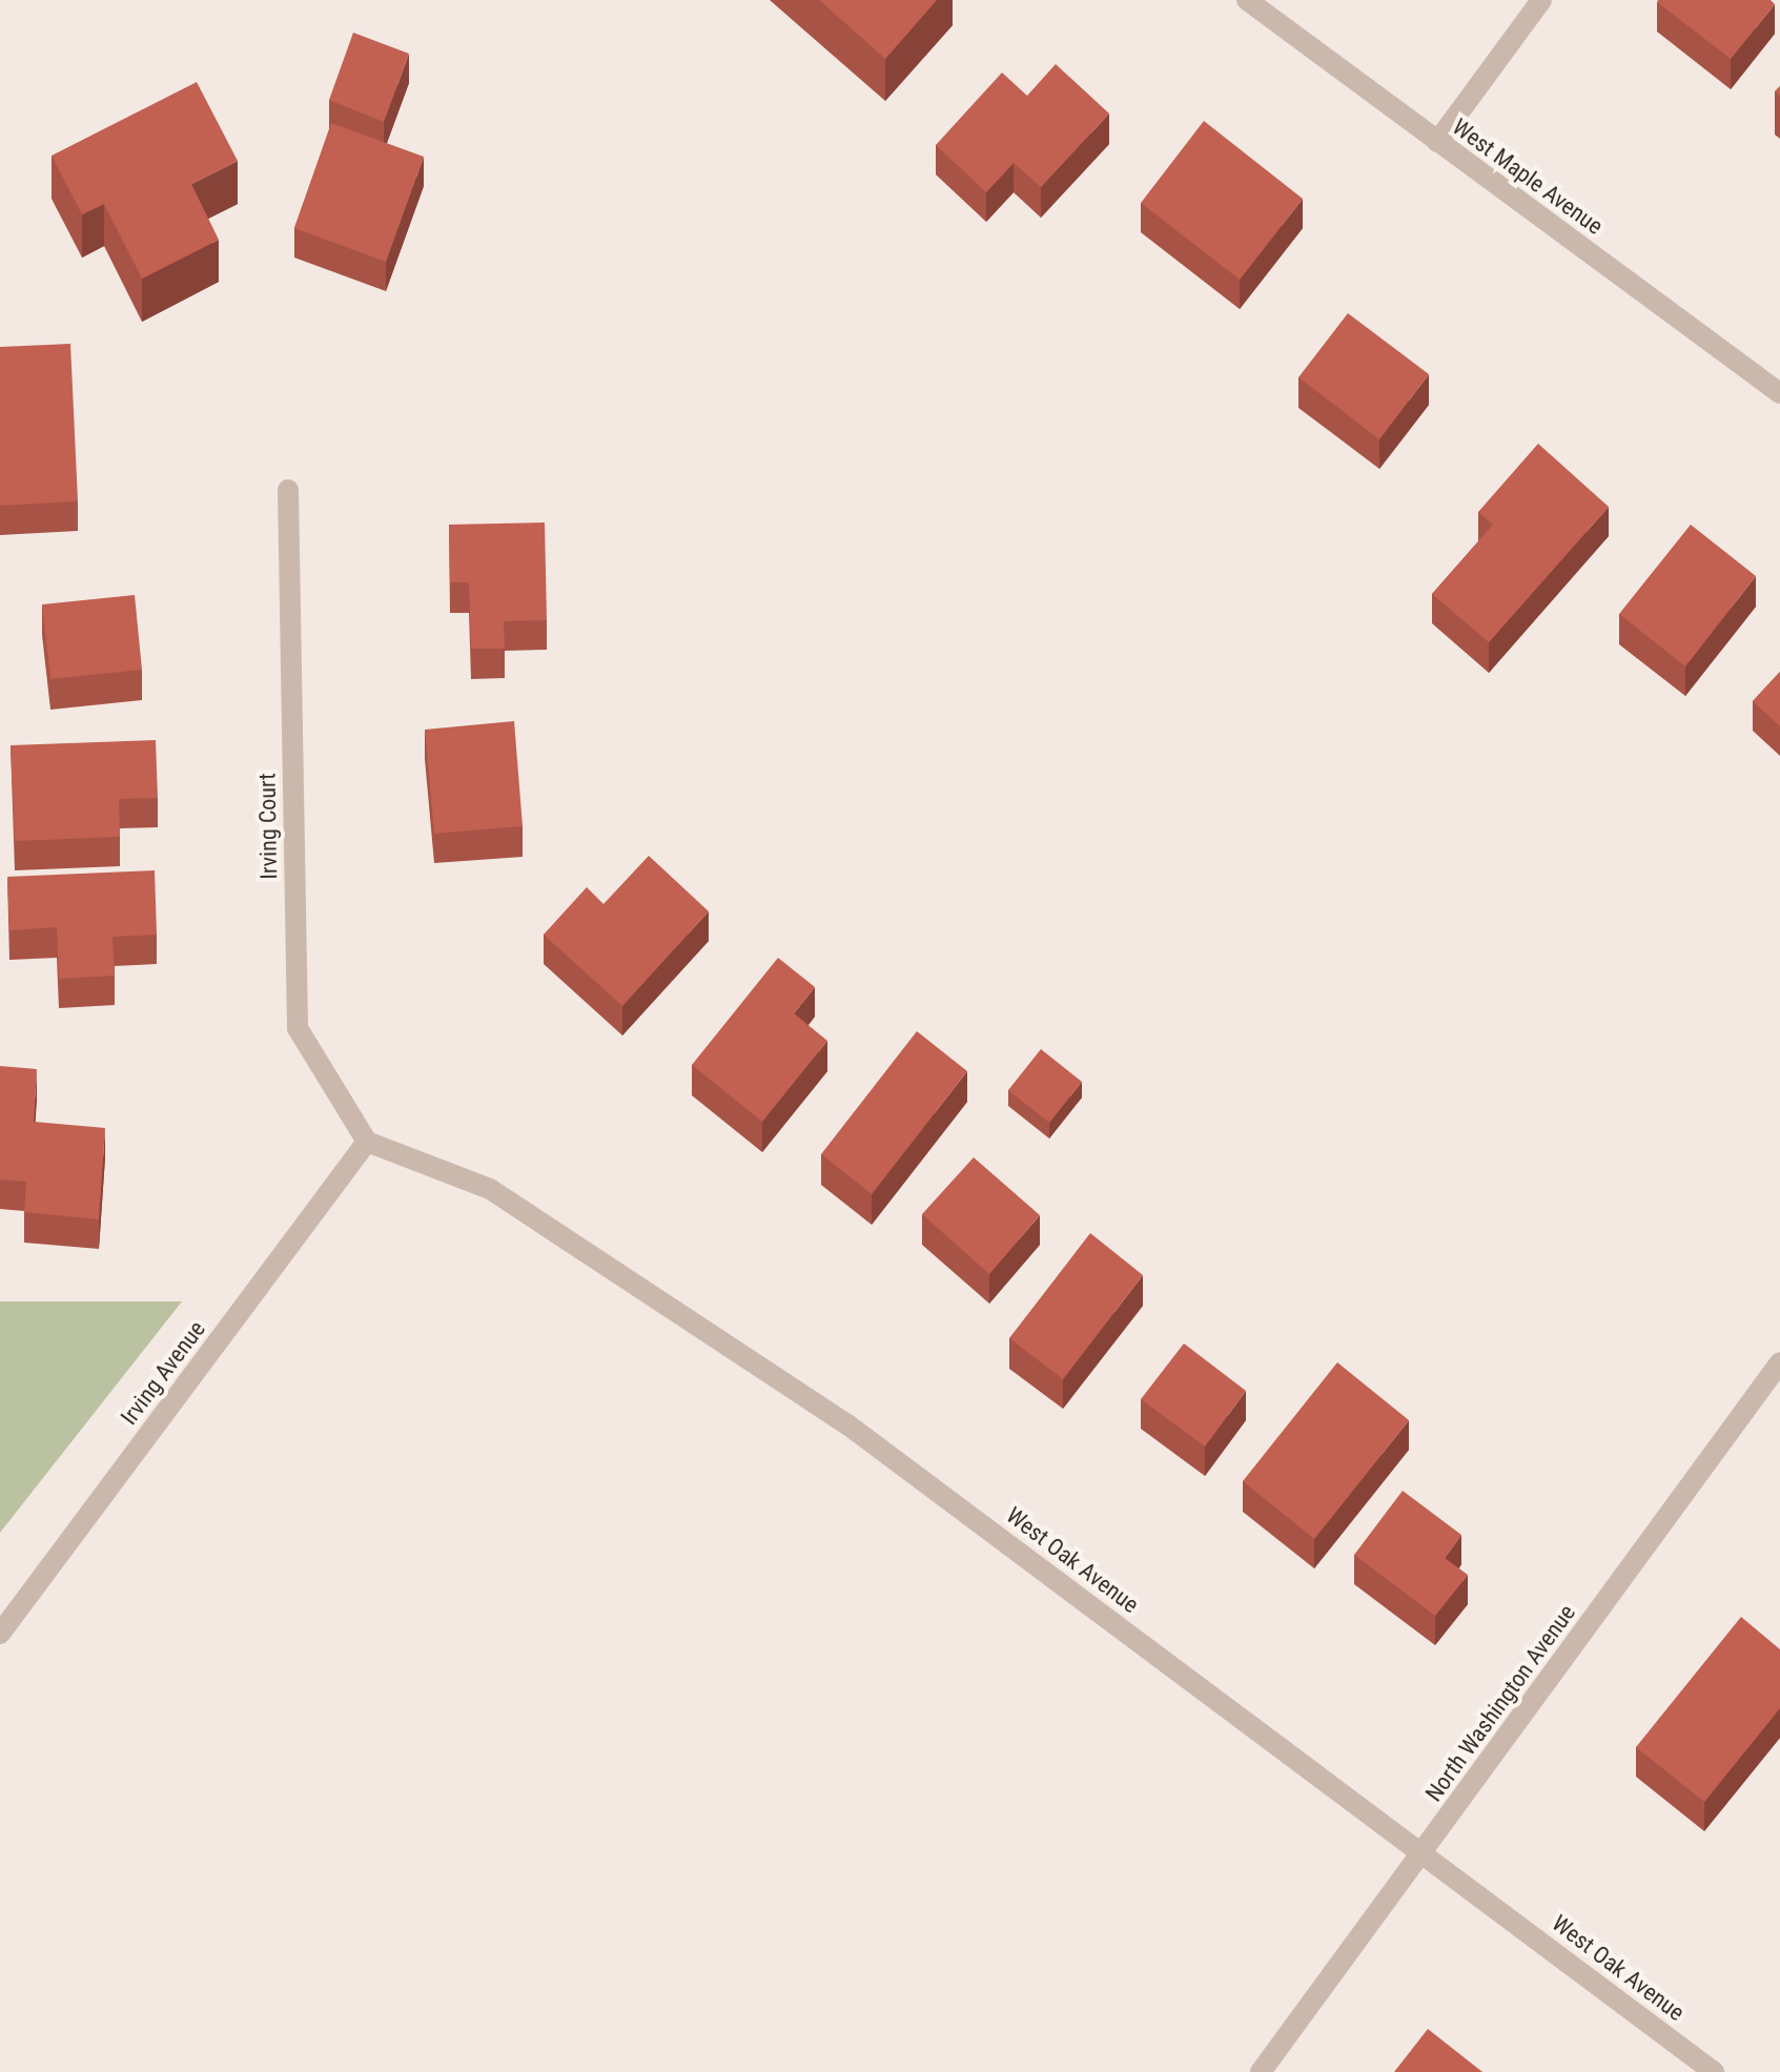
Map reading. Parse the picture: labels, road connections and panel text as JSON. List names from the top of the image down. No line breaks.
{"streets":{"street":["West Maple Avenue","Irving Court","Irving Avenue","West Oak Avenue","North Washington Avenue"]},"crossings":[["Irving Court","Irving Avenue"],["Irving Court","West Oak Avenue"],["Irving Avenue","West Oak Avenue"],["West Oak Avenue","North Washington Avenue"]]}
